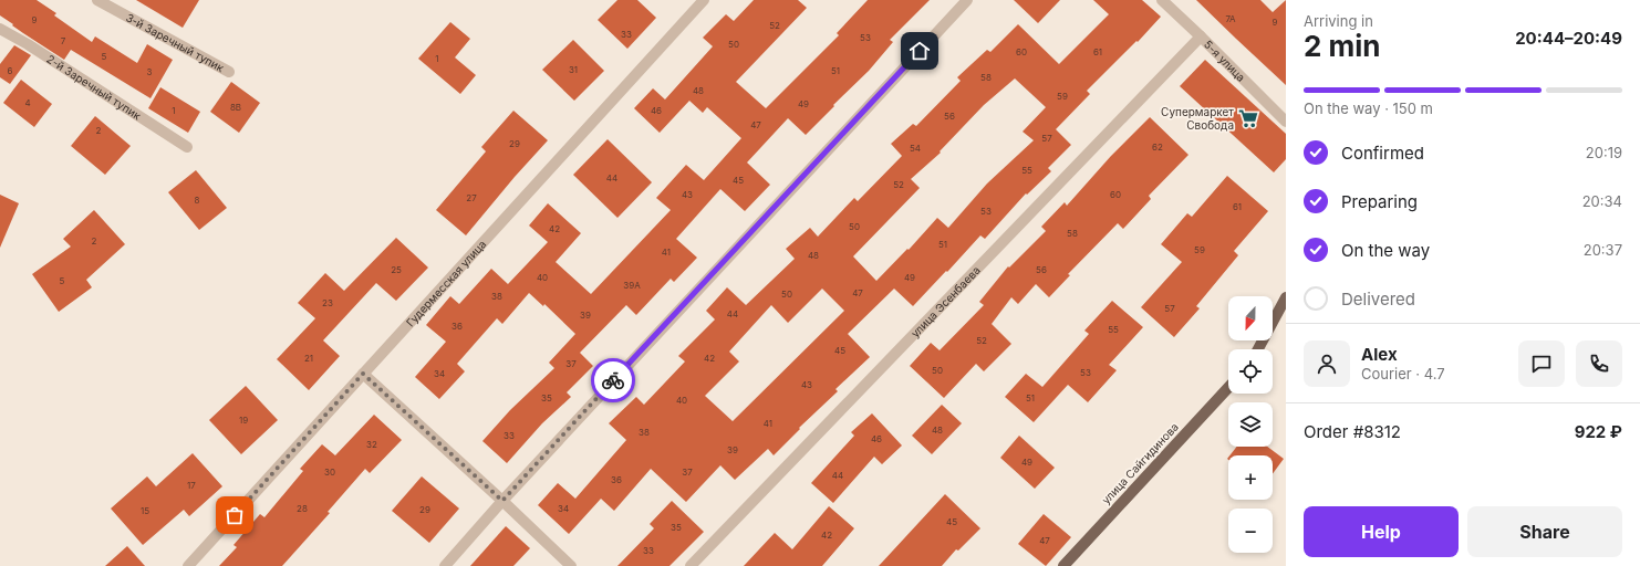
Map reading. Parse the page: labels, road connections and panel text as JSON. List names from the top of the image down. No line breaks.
{"streets":{"main road":["улица Сайгидинова"],"street":["3-й Заречный тупик","5-я улица","2-й Заречный тупик","Гудермесская улица","улица Эсенбаева"]},"crossings":[["5-я улица","улица Эсенбаева"]],"places":{"supermarket":["Супермаркет Свобода"]},"house_numbers":["7А","9","9","52","33","53","7","50","60","61","5","1","31","6","51","3","58","48","59","4","49","8В","1","46","56","47","2","57","29","62","54","55","44","45","52","43","60","27","8","61","53","50","42","58","2","51","59","41","48","25","56","40","49","5","39А","47","50","38","23","57","44","39","36","55","52","45","21","42","37","50","53","34","43","35","51","40","19","41","48","38","33","46","32","39","49","30","37","44","36","17","28","34","29","15","45","35","42","47","33"],"north":"bottom","page":{"heading":["2 min","Arriving in","20:44–20:49"],"panel":["Alex","Courier · 4.7","Order #8312","922 ₽"],"bar":"On the way · 150 m","list":[["Confirmed","20:19"],["Preparing","20:34"],["On the way","20:37"],"Delivered"],"map_buttons":["+","−"],"buttons":["Help","Share"]}}
